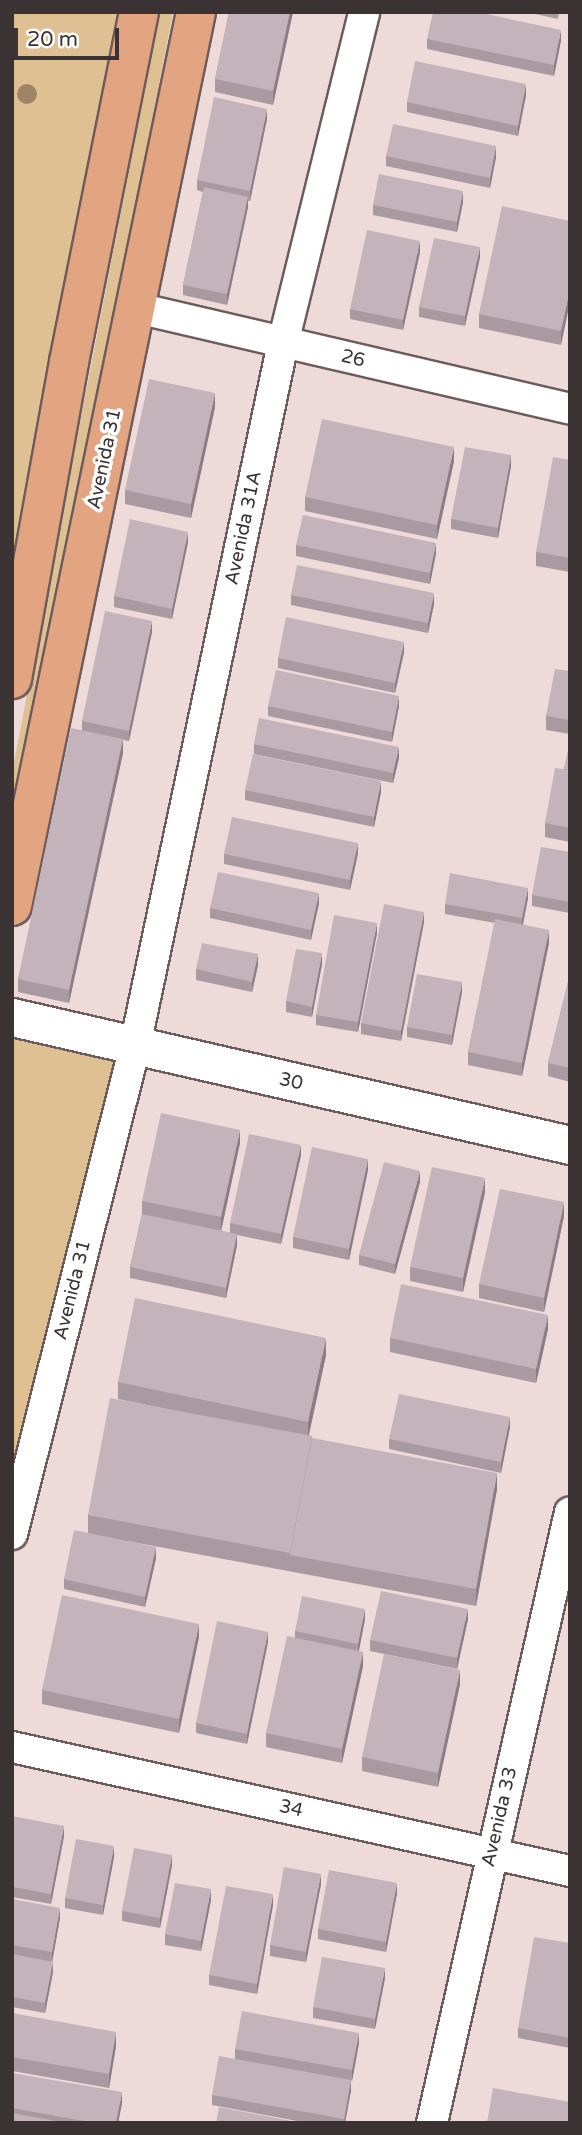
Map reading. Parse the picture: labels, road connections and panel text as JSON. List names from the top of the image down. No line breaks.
{"streets":{"main road":["Avenida 31"],"street":["26","Avenida 31A","30","34","Avenida 33"]},"crossings":[["26","Avenida 31"],["26","Avenida 31A"],["Avenida 31","Avenida 31A"],["Avenida 31","30"],["Avenida 31A","30"],["34","Avenida 33"]],"scale_bar":"20 m"}
